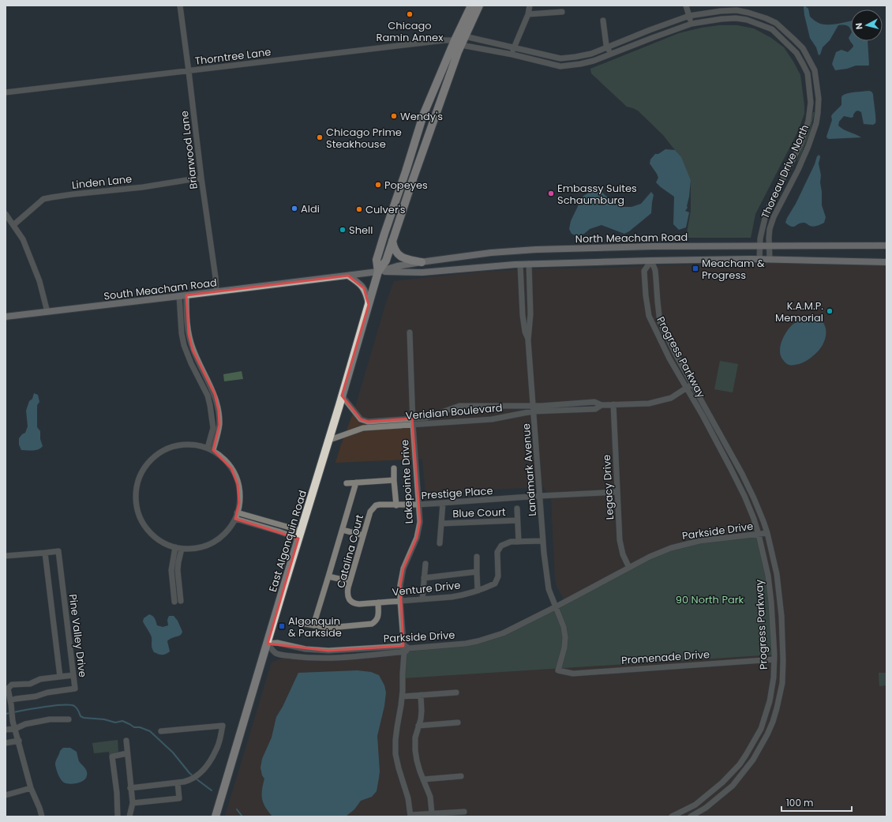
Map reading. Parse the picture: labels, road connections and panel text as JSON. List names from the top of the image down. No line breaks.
{"streets":{"main road":["North Meacham Road","South Meacham Road","East Algonquin Road"],"street":["Thorntree Lane","Briarwood Lane","Thoreau Drive North","Linden Lane","Progress Parkway","Veridian Boulevard","Landmark Avenue","Lakepointe Drive","Legacy Drive","Prestige Place","Blue Court","Parkside Drive","Catalina Court","Venture Drive","Pine Valley Drive","Promenade Drive"]},"crossings":[["Thorntree Lane","Briarwood Lane"],["Thorntree Lane","Thoreau Drive North"],["Thorntree Lane","East Algonquin Road"],["Briarwood Lane","Linden Lane"],["Briarwood Lane","South Meacham Road"],["Thoreau Drive North","North Meacham Road"],["Thoreau Drive North","East Algonquin Road"],["North Meacham Road","South Meacham Road"],["North Meacham Road","Progress Parkway"],["North Meacham Road","Landmark Avenue"],["North Meacham Road","East Algonquin Road"],["Progress Parkway","Veridian Boulevard"],["Progress Parkway","Parkside Drive"],["Progress Parkway","Promenade Drive"],["Veridian Boulevard","Landmark Avenue"],["Veridian Boulevard","Lakepointe Drive"],["Veridian Boulevard","Legacy Drive"],["Veridian Boulevard","East Algonquin Road"],["Landmark Avenue","Prestige Place"],["Landmark Avenue","Parkside Drive"],["Landmark Avenue","Venture Drive"],["Landmark Avenue","Promenade Drive"],["Lakepointe Drive","Prestige Place"],["Lakepointe Drive","Parkside Drive"],["Lakepointe Drive","Venture Drive"],["Legacy Drive","Prestige Place"],["Legacy Drive","Parkside Drive"],["Prestige Place","Blue Court"],["Prestige Place","Catalina Court"],["Blue Court","Venture Drive"],["Parkside Drive","East Algonquin Road"],["Catalina Court","Venture Drive"]],"parks":["90 North Park"],"places":{"other":["Chicago Ramin Annex","Wendy's","Chicago Prime Steakhouse","Popeyes","Embassy Suites Schaumburg","Aldi","Culver's","Shell","K.A.M.P. Memorial"],"transit":["Meacham & Progress","Algonquin & Parkside"]},"scale_bar":"100 m","north":"left"}
